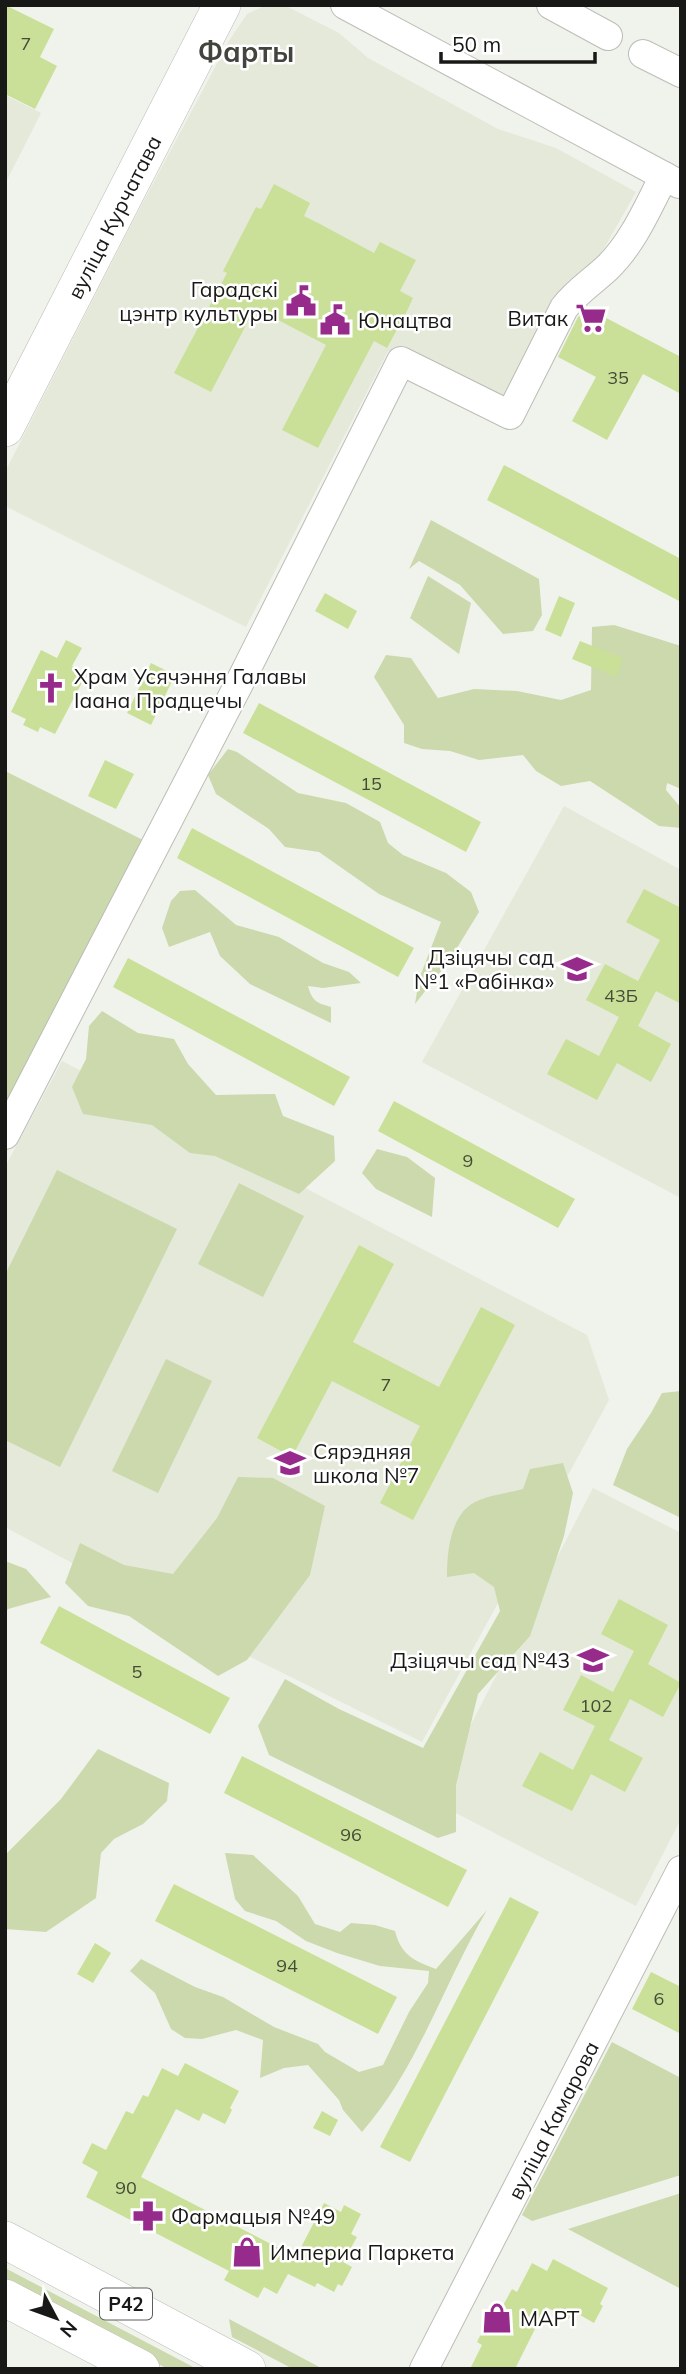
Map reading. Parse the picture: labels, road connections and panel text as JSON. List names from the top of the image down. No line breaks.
{"streets":{"main road":["вуліца Курчатава","Р42"],"street":["вуліца Камарова"]},"districts":["Фарты"],"places":{"public building":["Гарадскі цэнтр культуры","Юнацтва"],"supermarket":["Витак"],"church":["Храм Усячэння Галавы Іаана Прадцечы"],"school or university":["Дзіцячы сад №1 «Рабінка»","Сярэдняя школа №7","Дзіцячы сад №43"],"pharmacy":["Фармацыя №49"],"shop":["Империа Паркета","МАРТ"]},"house_numbers":["7","35","15","43Б","9","7","5","102","96","94","6","90"],"scale_bar":"50 m","north":"bottom right"}
